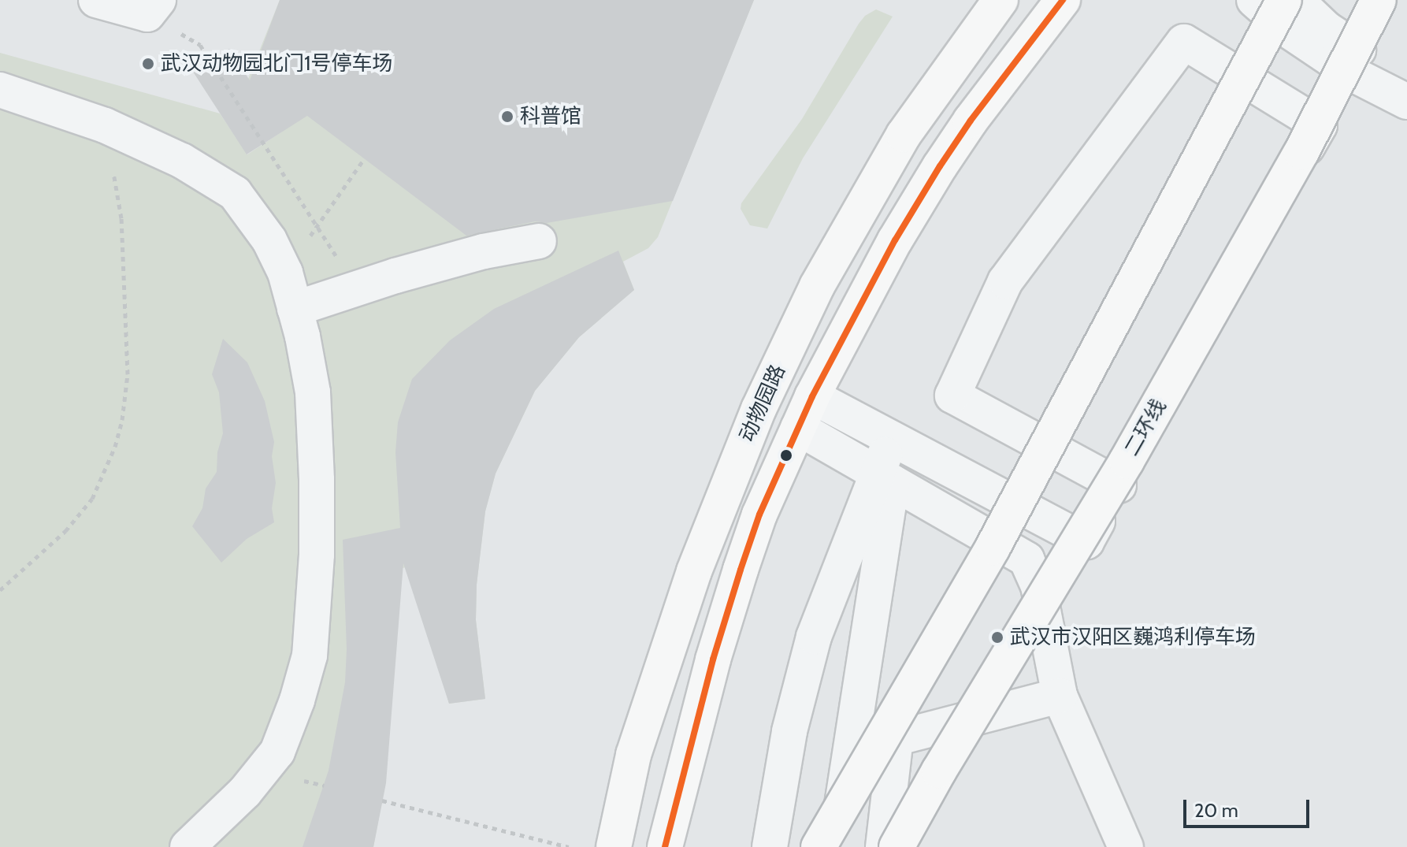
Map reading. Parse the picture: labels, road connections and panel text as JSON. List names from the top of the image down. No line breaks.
{"streets":{"main road":["动物园路","二环线"]},"places":["武汉动物园北门1号停车场","科普馆","武汉市汉阳区巍鸿利停车场"],"scale_bar":"20 m"}
